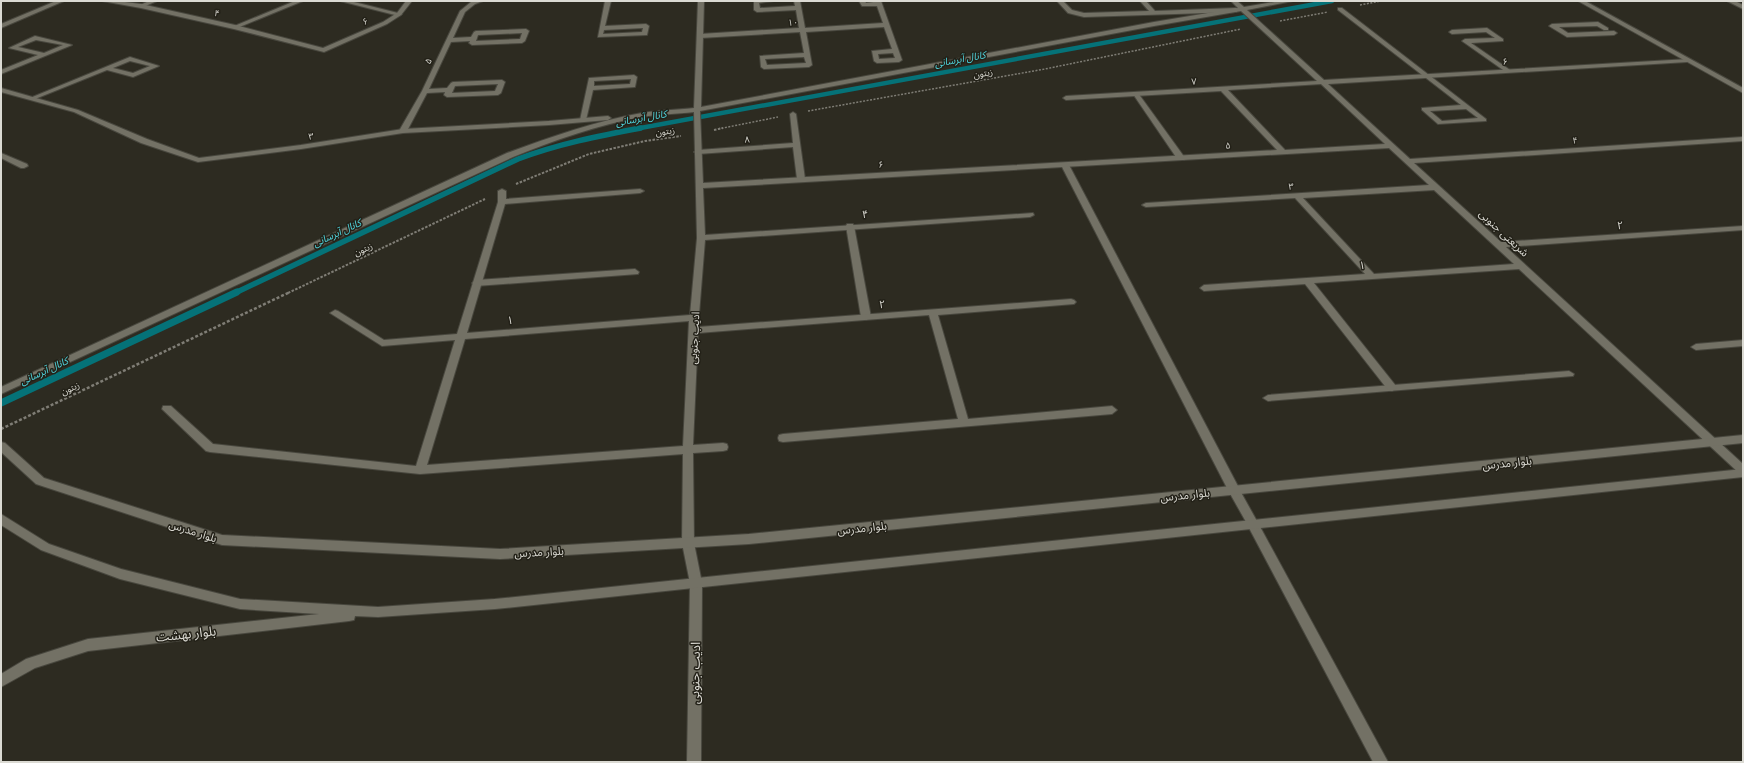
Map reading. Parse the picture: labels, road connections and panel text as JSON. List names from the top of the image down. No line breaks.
{"streets":{"street":["۴","۶","۱۰","۵","۷","۳","۸","۲","شریعتی جنوبی","۱","ادیب جنوبی","بلوار مدرس","بلوار بهشت"],"path":["زیتون"]},"crossings":[["۴","۶"],["۴","شریعتی جنوبی"],["۴","ادیب جنوبی"],["۶","۵"],["۶","۷"],["۶","شریعتی جنوبی"],["۶","ادیب جنوبی"],["۵","۳"],["۵","شریعتی جنوبی"],["زیتون","شریعتی جنوبی"],["زیتون","ادیب جنوبی"],["۷","شریعتی جنوبی"],["۳","شریعتی جنوبی"],["۸","ادیب جنوبی"],["۲","شریعتی جنوبی"],["۲","ادیب جنوبی"],["شریعتی جنوبی","۱"],["شریعتی جنوبی","بلوار مدرس"],["۱","ادیب جنوبی"],["ادیب جنوبی","بلوار مدرس"]],"water":["کانال آبرسانی"]}
